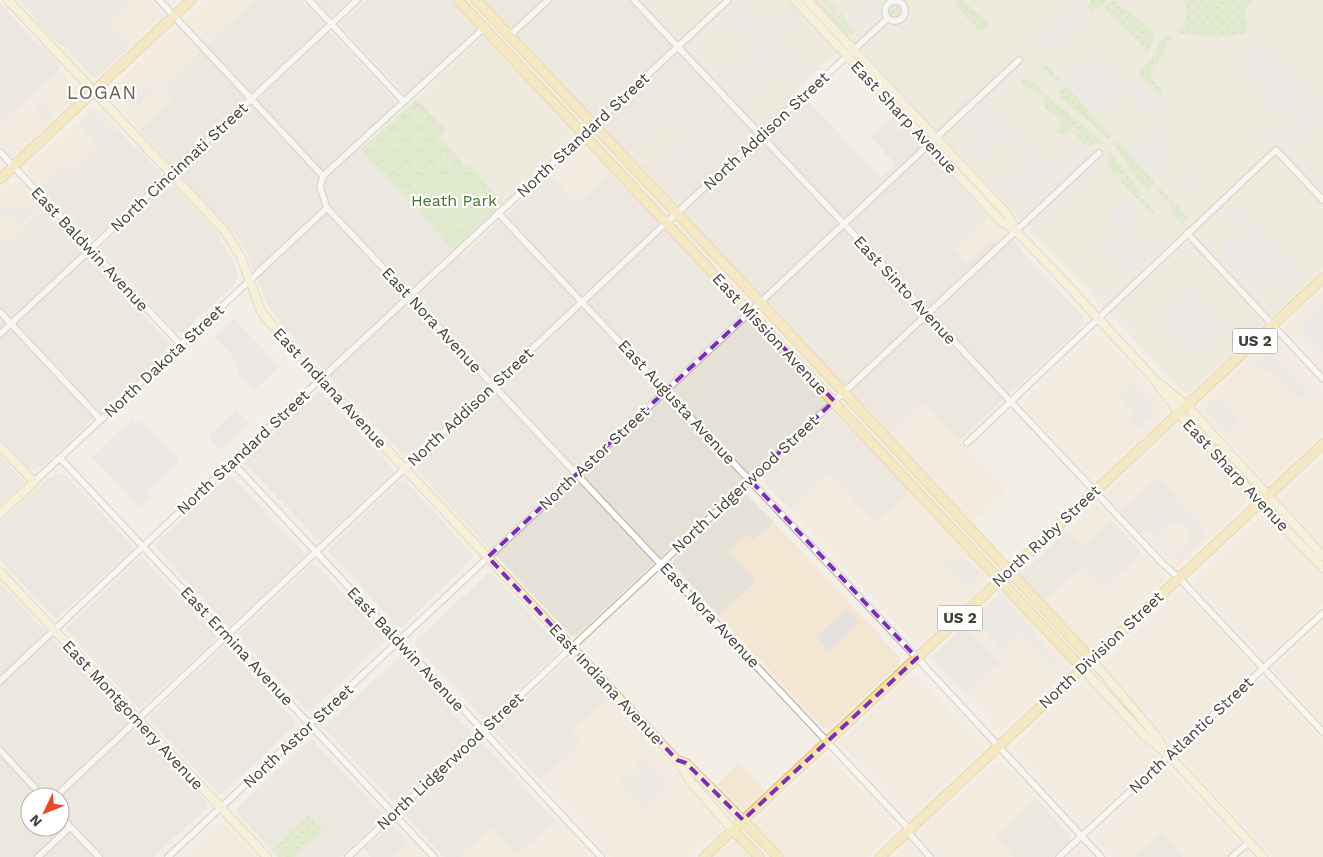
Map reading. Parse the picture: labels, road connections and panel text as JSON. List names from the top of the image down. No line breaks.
{"streets":{"main road":["East Mission Avenue","US 2","East Indiana Avenue","North Ruby Street","North Division Street"],"street":["East Sharp Avenue","North Addison Street","North Standard Street","North Cincinnati Street","East Baldwin Avenue","East Sinto Avenue","East Nora Avenue","North Dakota Street","East Augusta Avenue","North Astor Street","North Lidgerwood Street","East Ermina Avenue","East Montgomery Avenue","North Atlantic Street"]},"crossings":[["East Sharp Avenue","North Addison Street"],["East Sharp Avenue","North Astor Street"],["East Sharp Avenue","North Lidgerwood Street"],["East Sharp Avenue","North Ruby Street"],["East Sharp Avenue","North Division Street"],["North Addison Street","East Baldwin Avenue"],["North Addison Street","East Sinto Avenue"],["North Addison Street","East Nora Avenue"],["North Addison Street","East Mission Avenue"],["North Addison Street","East Indiana Avenue"],["North Addison Street","East Augusta Avenue"],["North Addison Street","East Ermina Avenue"],["North Addison Street","East Montgomery Avenue"],["North Standard Street","East Baldwin Avenue"],["North Standard Street","East Sinto Avenue"],["North Standard Street","East Nora Avenue"],["North Standard Street","East Mission Avenue"],["North Standard Street","East Indiana Avenue"],["North Standard Street","East Augusta Avenue"],["North Standard Street","East Ermina Avenue"],["North Standard Street","East Montgomery Avenue"],["North Cincinnati Street","East Baldwin Avenue"],["North Cincinnati Street","East Indiana Avenue"],["East Baldwin Avenue","North Dakota Street"],["East Baldwin Avenue","North Astor Street"],["East Baldwin Avenue","North Lidgerwood Street"],["East Sinto Avenue","North Astor Street"],["East Sinto Avenue","North Lidgerwood Street"],["East Sinto Avenue","North Ruby Street"],["East Sinto Avenue","North Division Street"],["East Sinto Avenue","North Atlantic Street"],["East Nora Avenue","North Dakota Street"],["East Nora Avenue","North Astor Street"],["East Nora Avenue","North Lidgerwood Street"],["East Nora Avenue","North Ruby Street"],["East Nora Avenue","North Division Street"],["East Mission Avenue","North Astor Street"],["East Mission Avenue","North Lidgerwood Street"],["East Mission Avenue","North Ruby Street"],["East Mission Avenue","North Division Street"],["North Dakota Street","East Indiana Avenue"],["North Dakota Street","East Ermina Avenue"],["East Indiana Avenue","North Astor Street"],["East Indiana Avenue","North Lidgerwood Street"],["East Indiana Avenue","North Ruby Street"],["East Augusta Avenue","North Astor Street"],["East Augusta Avenue","North Lidgerwood Street"],["East Augusta Avenue","North Ruby Street"],["East Augusta Avenue","North Division Street"],["East Augusta Avenue","North Atlantic Street"],["North Astor Street","East Ermina Avenue"],["North Astor Street","East Montgomery Avenue"],["North Lidgerwood Street","East Ermina Avenue"]],"districts":["LOGAN"],"parks":["Heath Park"],"north":"bottom left"}
